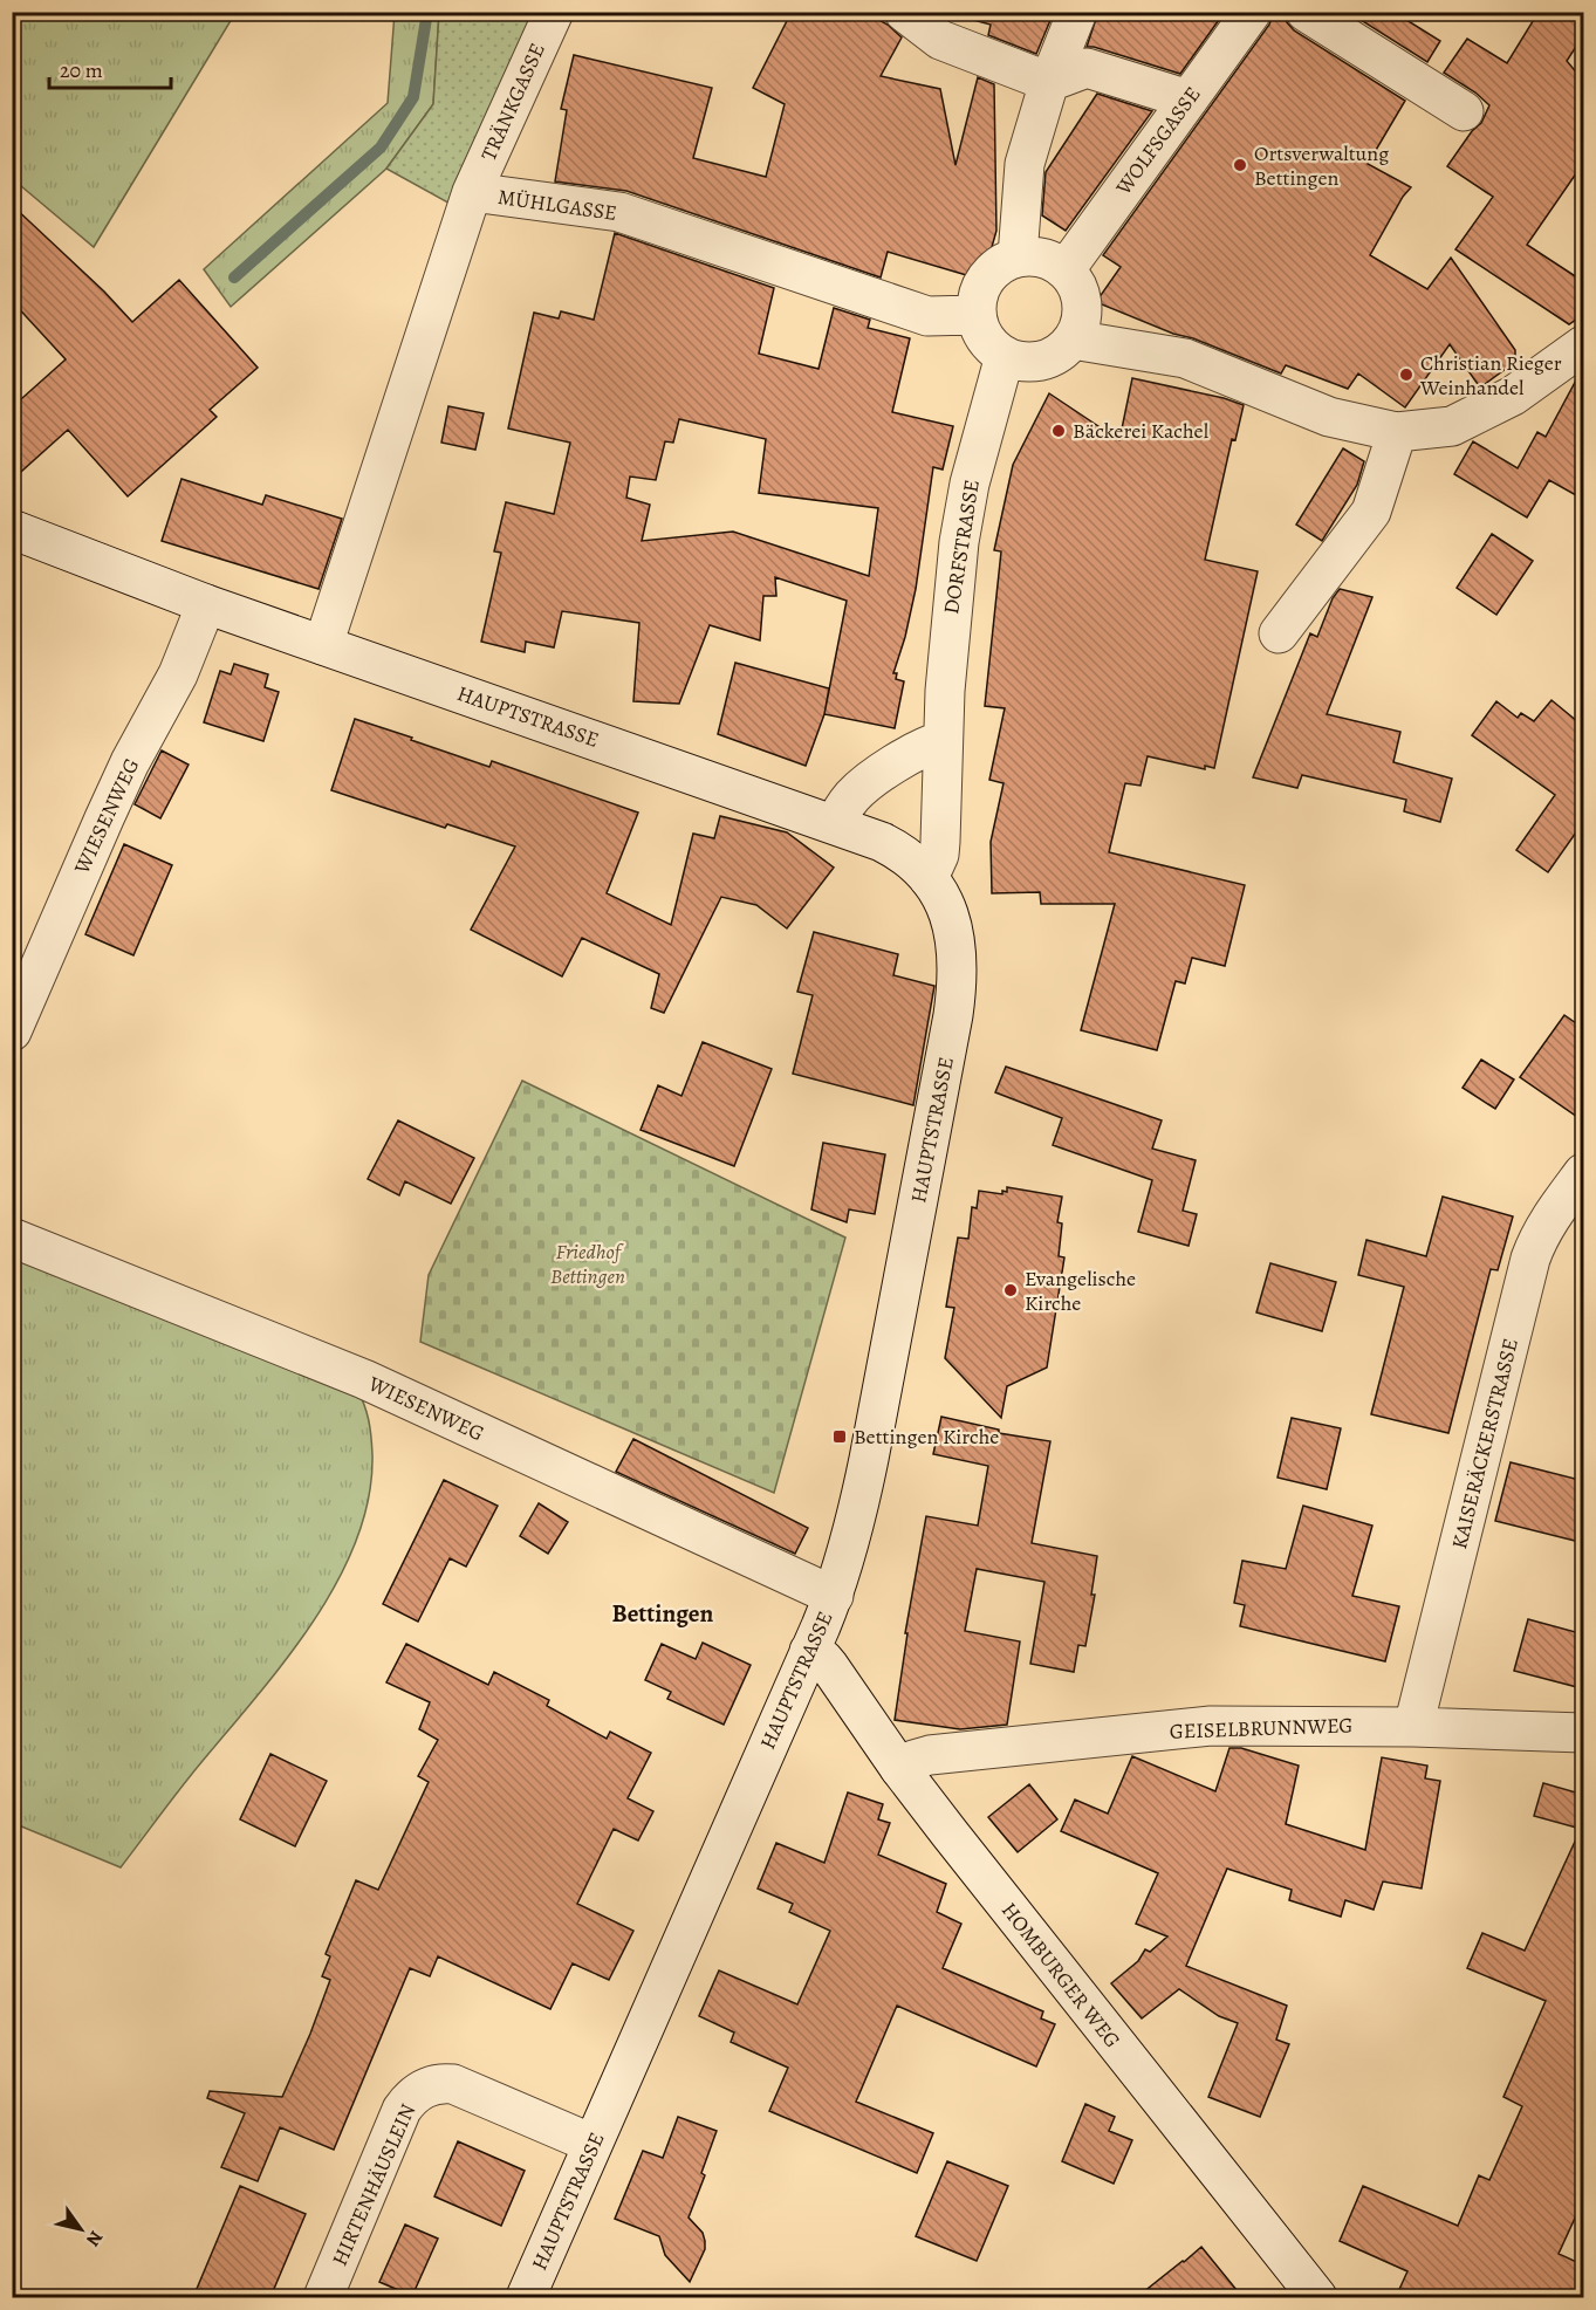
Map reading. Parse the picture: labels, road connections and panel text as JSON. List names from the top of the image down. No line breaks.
{"streets":{"street":["TRÄNKGASSE","WOLFSGASSE","MÜHLGASSE","DORFSTRASSE","HAUPTSTRASSE","WIESENWEG","KAISERÄCKERSTRASSE","GEISELBRUNNWEG","HOMBURGER WEG","HIRTENHÄUSLEIN"]},"crossings":[["TRÄNKGASSE","MÜHLGASSE"],["WOLFSGASSE","MÜHLGASSE"],["WOLFSGASSE","DORFSTRASSE"],["MÜHLGASSE","DORFSTRASSE"],["MÜHLGASSE","HAUPTSTRASSE"],["DORFSTRASSE","HAUPTSTRASSE"],["HAUPTSTRASSE","WIESENWEG"],["HAUPTSTRASSE","HOMBURGER WEG"],["HAUPTSTRASSE","HIRTENHÄUSLEIN"],["KAISERÄCKERSTRASSE","GEISELBRUNNWEG"],["GEISELBRUNNWEG","HOMBURGER WEG"]],"districts":["Bettingen"],"parks":["Friedhof Bettingen"],"places":{"other":["Ortsverwaltung Bettingen","Christian Rieger Weinhandel","Bäckerei Kachel","Evangelische Kirche"],"transit":["Bettingen Kirche"]},"scale_bar":"20 m","north":"bottom right"}
